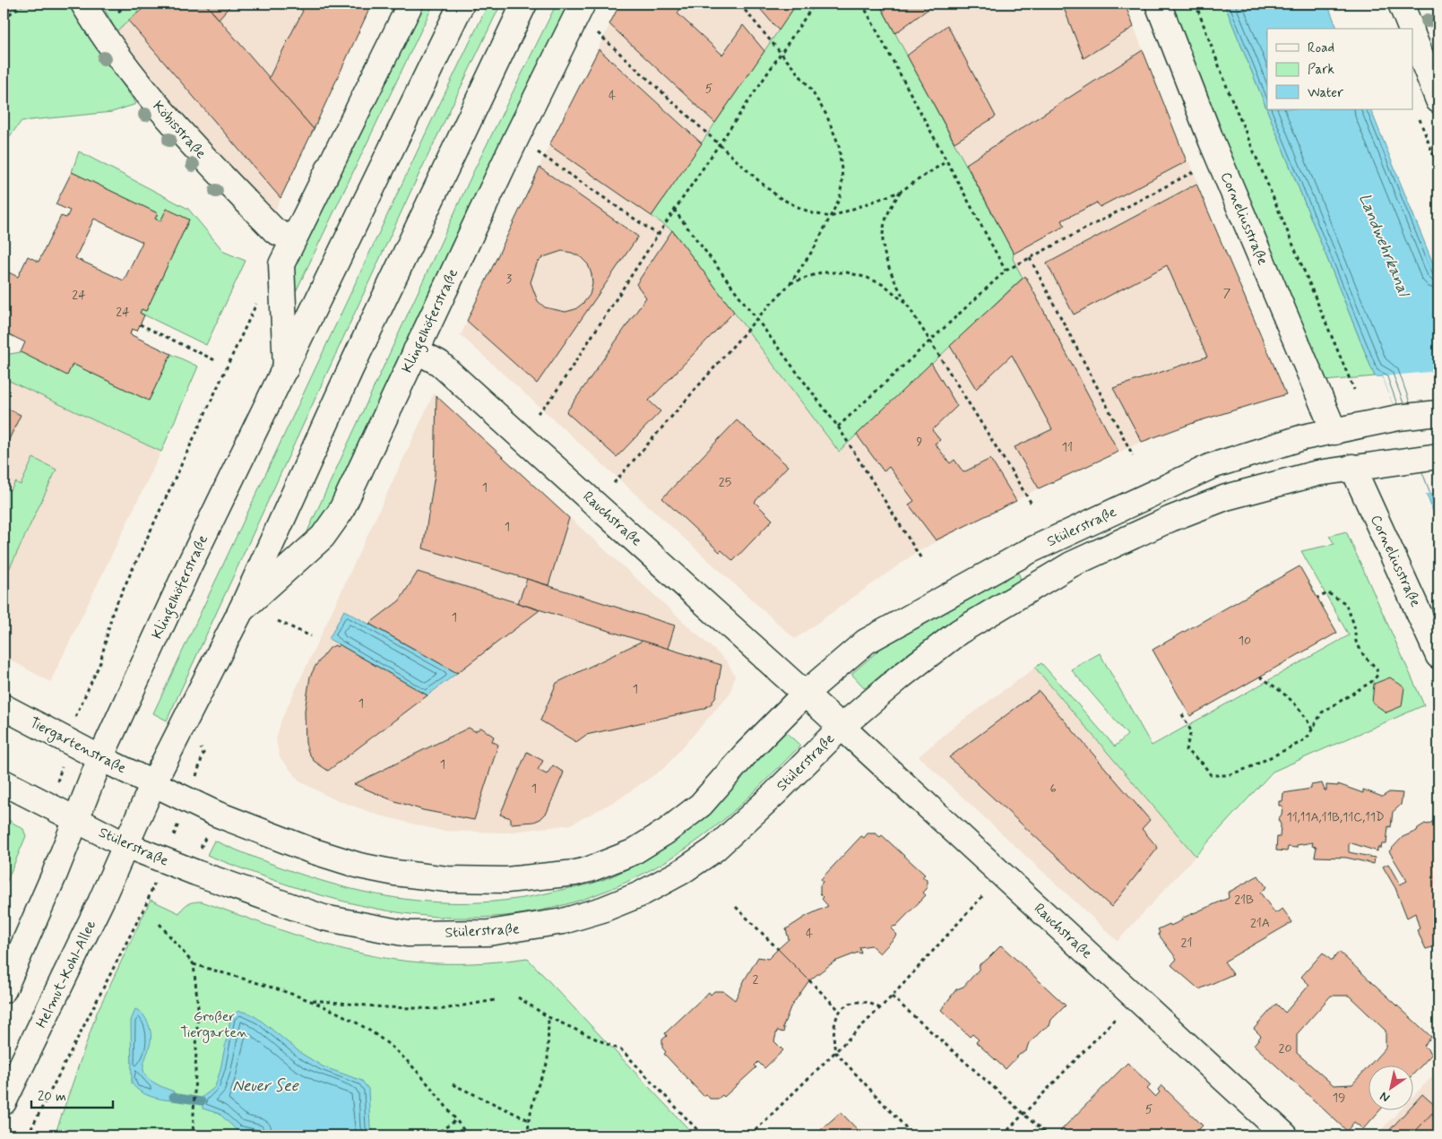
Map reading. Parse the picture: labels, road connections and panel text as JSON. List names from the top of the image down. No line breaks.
{"streets":{"main road":["Köbisstraße","Corneliusstraße","Klingelhöferstraße","Rauchstraße","Stülerstraße","Tiergartenstraße","Helmut-Kohl-Allee"]},"crossings":[["Köbisstraße","Klingelhöferstraße"],["Corneliusstraße","Stülerstraße"],["Klingelhöferstraße","Rauchstraße"],["Klingelhöferstraße","Stülerstraße"],["Klingelhöferstraße","Tiergartenstraße"],["Klingelhöferstraße","Helmut-Kohl-Allee"],["Rauchstraße","Stülerstraße"],["Stülerstraße","Tiergartenstraße"],["Stülerstraße","Helmut-Kohl-Allee"]],"water":["Landwehrkanal","Neuer See"],"parks":["Großer Tiergarten"],"house_numbers":["5","4","3","7","24","24","9","11","25","1","1","1","10","1","1","1","1","6","11,11A,11B,11C,11D","21B","21A","4","21","2","20","19","5"],"legend":["Road","Park","Water"],"scale_bar":"20 m","north":"bottom left"}
